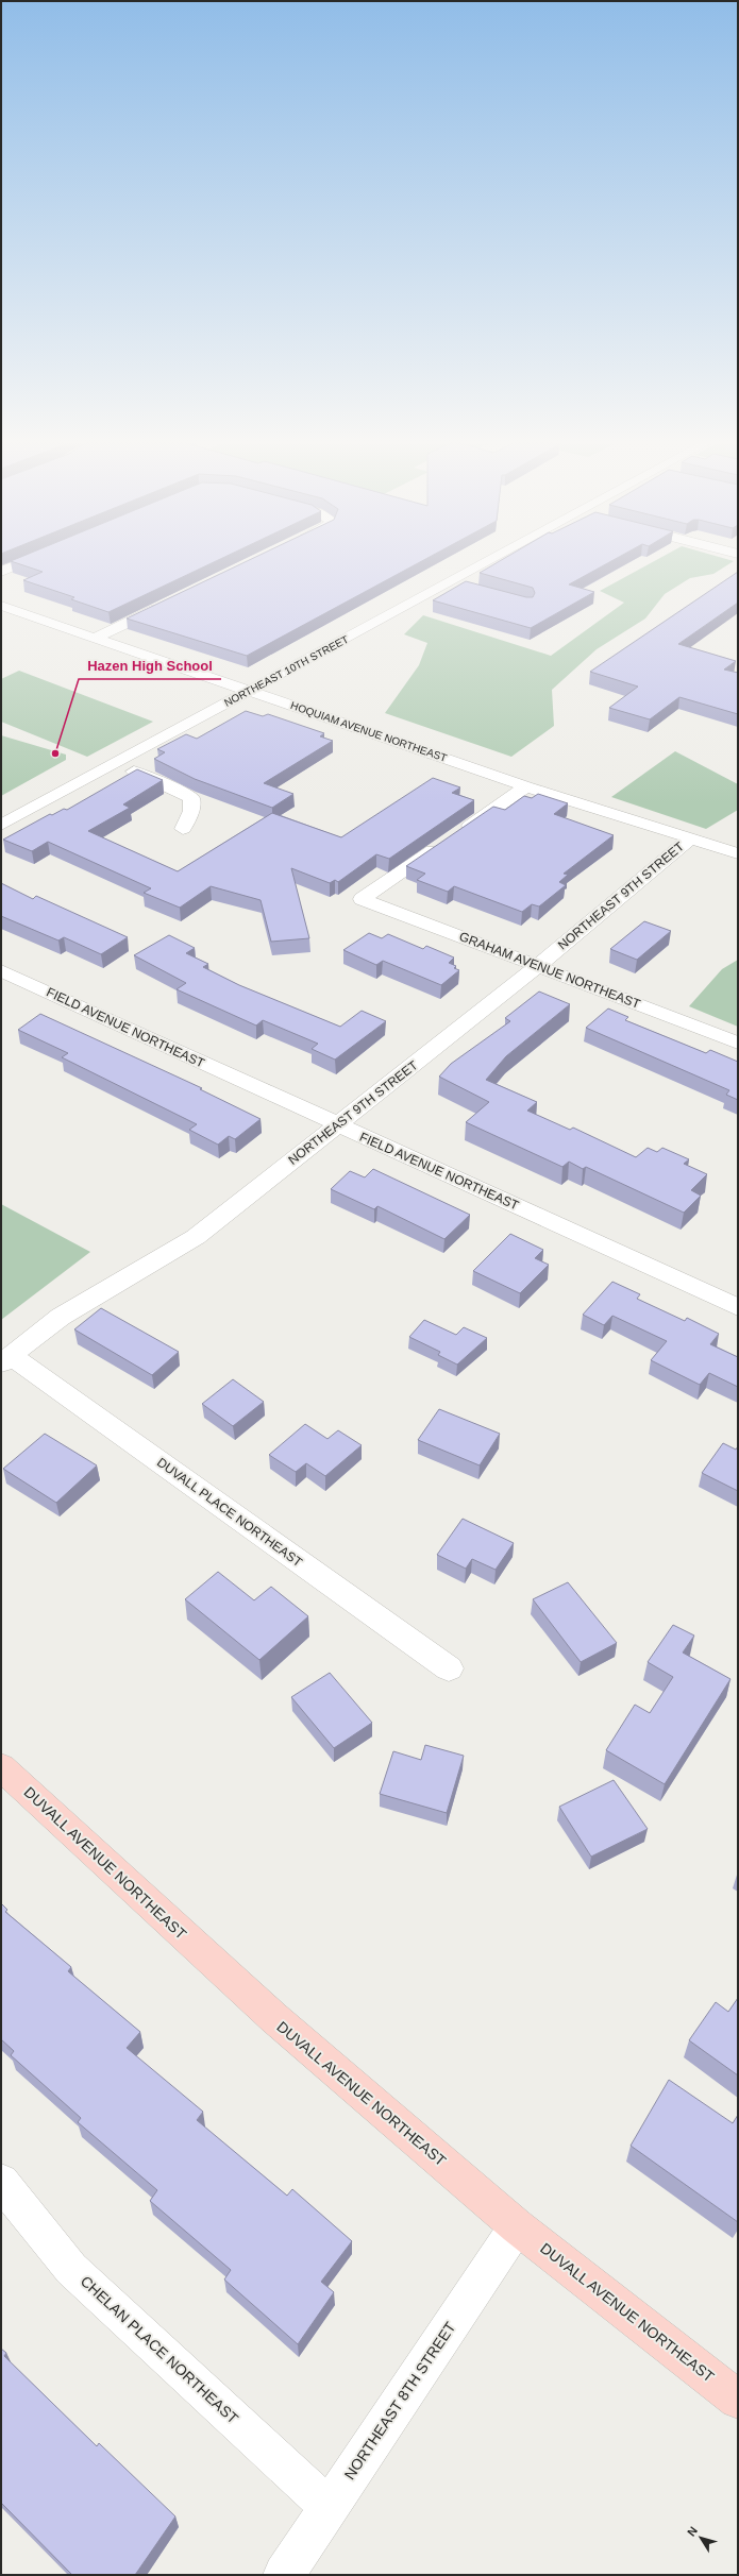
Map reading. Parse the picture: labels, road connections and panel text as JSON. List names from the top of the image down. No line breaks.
{"streets":{"main road":["DUVALL AVENUE NORTHEAST"],"street":["NORTHEAST 10TH STREET","HOQUIAM AVENUE NORTHEAST","NORTHEAST 9TH STREET","GRAHAM AVENUE NORTHEAST","FIELD AVENUE NORTHEAST","DUVALL PLACE NORTHEAST","CHELAN PLACE NORTHEAST","NORTHEAST 8TH STREET"]},"crossings":[["NORTHEAST 10TH STREET","HOQUIAM AVENUE NORTHEAST"],["HOQUIAM AVENUE NORTHEAST","NORTHEAST 9TH STREET"],["HOQUIAM AVENUE NORTHEAST","GRAHAM AVENUE NORTHEAST"],["NORTHEAST 9TH STREET","GRAHAM AVENUE NORTHEAST"],["NORTHEAST 9TH STREET","FIELD AVENUE NORTHEAST"],["NORTHEAST 9TH STREET","DUVALL PLACE NORTHEAST"],["DUVALL AVENUE NORTHEAST","NORTHEAST 8TH STREET"],["CHELAN PLACE NORTHEAST","NORTHEAST 8TH STREET"]],"places":["Hazen High School"],"north":"top left"}
